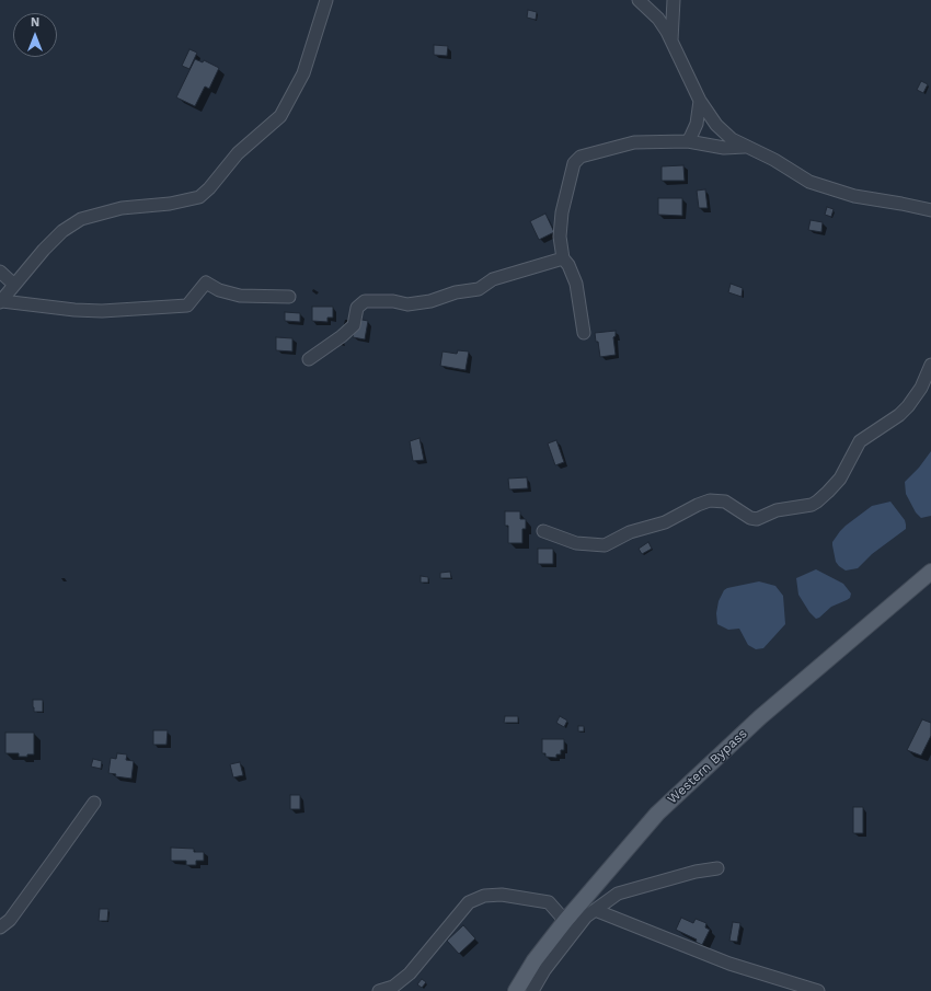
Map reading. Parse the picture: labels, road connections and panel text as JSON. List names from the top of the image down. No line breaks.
{"streets":{"main road":["Western Bypass"]},"north":"top"}
